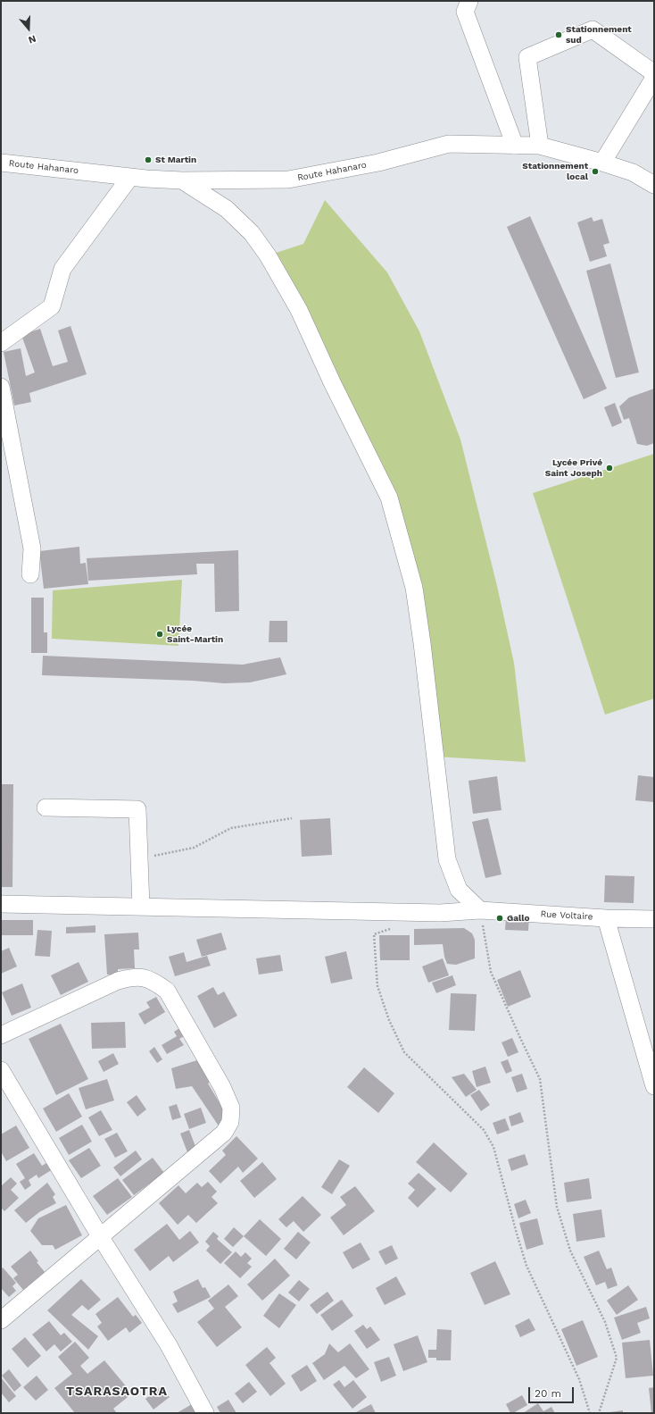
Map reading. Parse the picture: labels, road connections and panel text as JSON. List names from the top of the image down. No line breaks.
{"streets":{"street":["Route Hahanaro","Rue Voltaire"]},"districts":["TSARASAOTRA"],"places":["Stationnement sud","St Martin","Stationnement local","Lycée Privé Saint Joseph","Lycée Saint-Martin","Gallo"],"scale_bar":"20 m","north":"bottom"}
